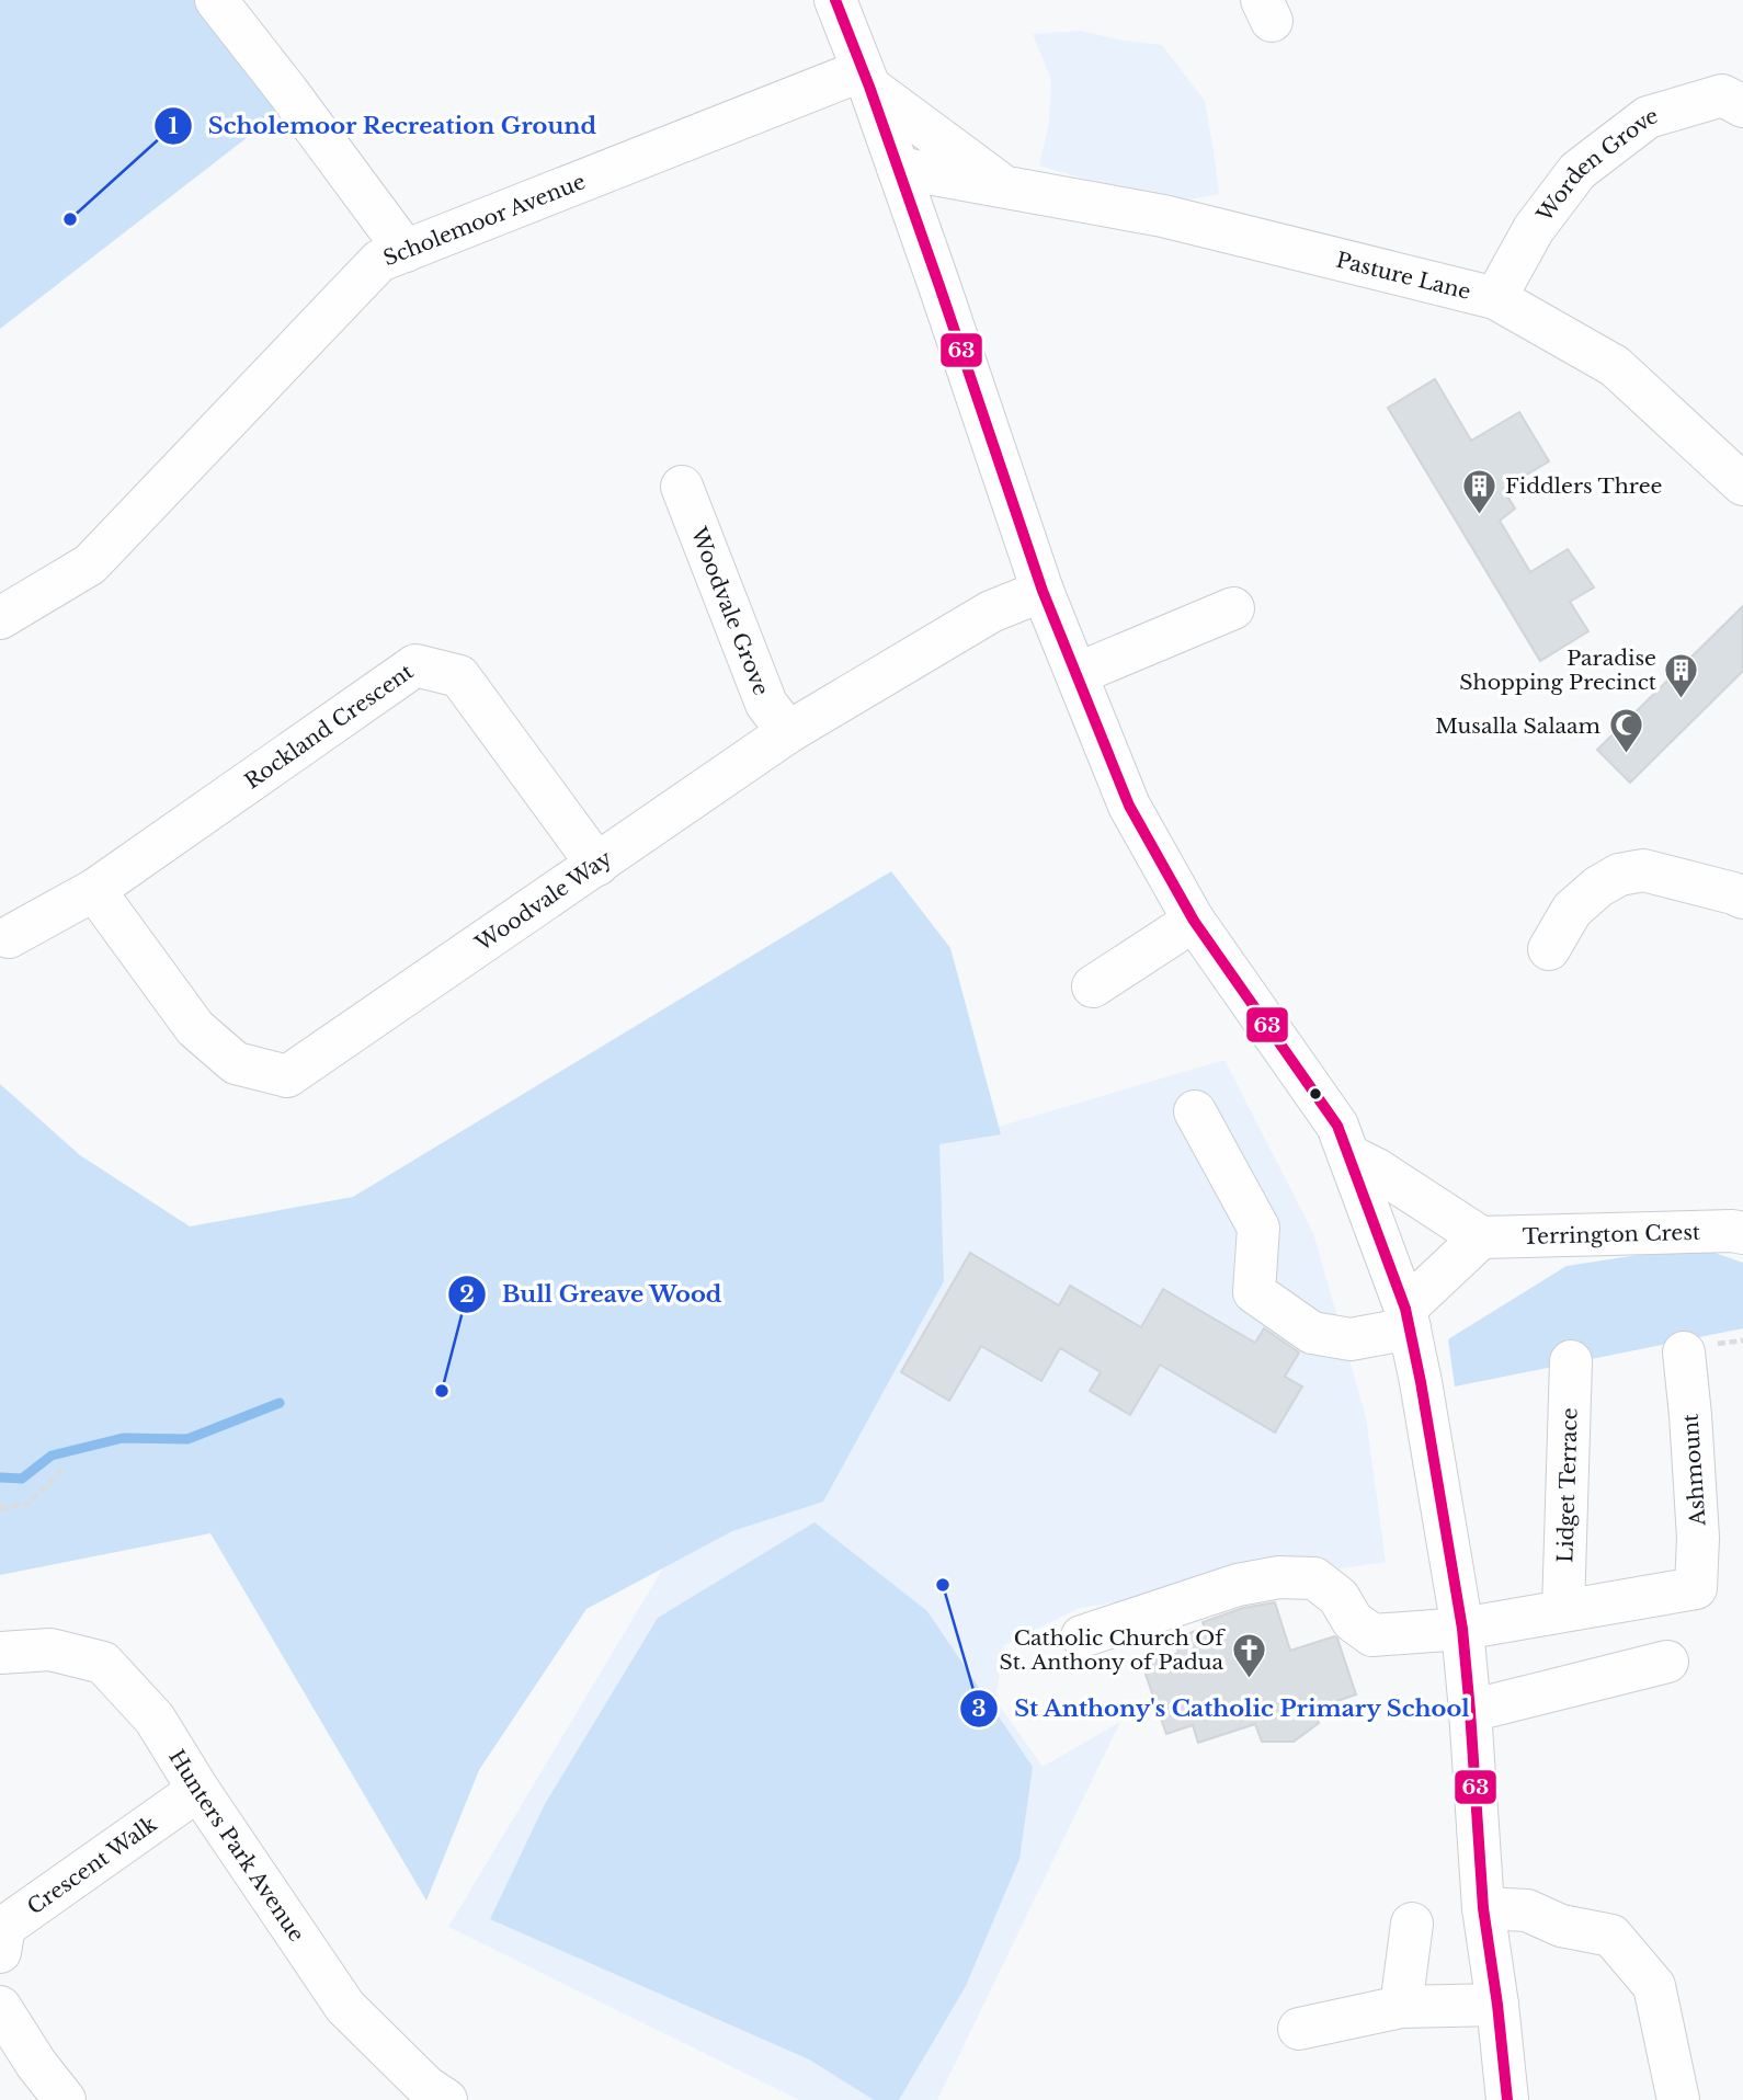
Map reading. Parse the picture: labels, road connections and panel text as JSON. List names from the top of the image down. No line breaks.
{"streets":{"street":["Worden Grove","Scholemoor Avenue","Pasture Lane","Woodvale Grove","Rockland Crescent","Woodvale Way","Terrington Crest","Ashmount","Lidget Terrace","Hunters Park Avenue","Crescent Walk"]},"crossings":[["Worden Grove","Pasture Lane"],["Scholemoor Avenue","Pasture Lane"],["Woodvale Grove","Woodvale Way"],["Rockland Crescent","Woodvale Way"],["Ashmount","Lidget Terrace"],["Hunters Park Avenue","Crescent Walk"]],"places":{"other":["Scholemoor Recreation Ground","Bull Greave Wood","St Anthony's Catholic Primary School"],"building":["Fiddlers Three","Paradise Shopping Precinct"],"mosque":["Musalla Salaam"],"church":["Catholic Church Of St. Anthony of Padua"]},"lines":["transit line 63"]}
